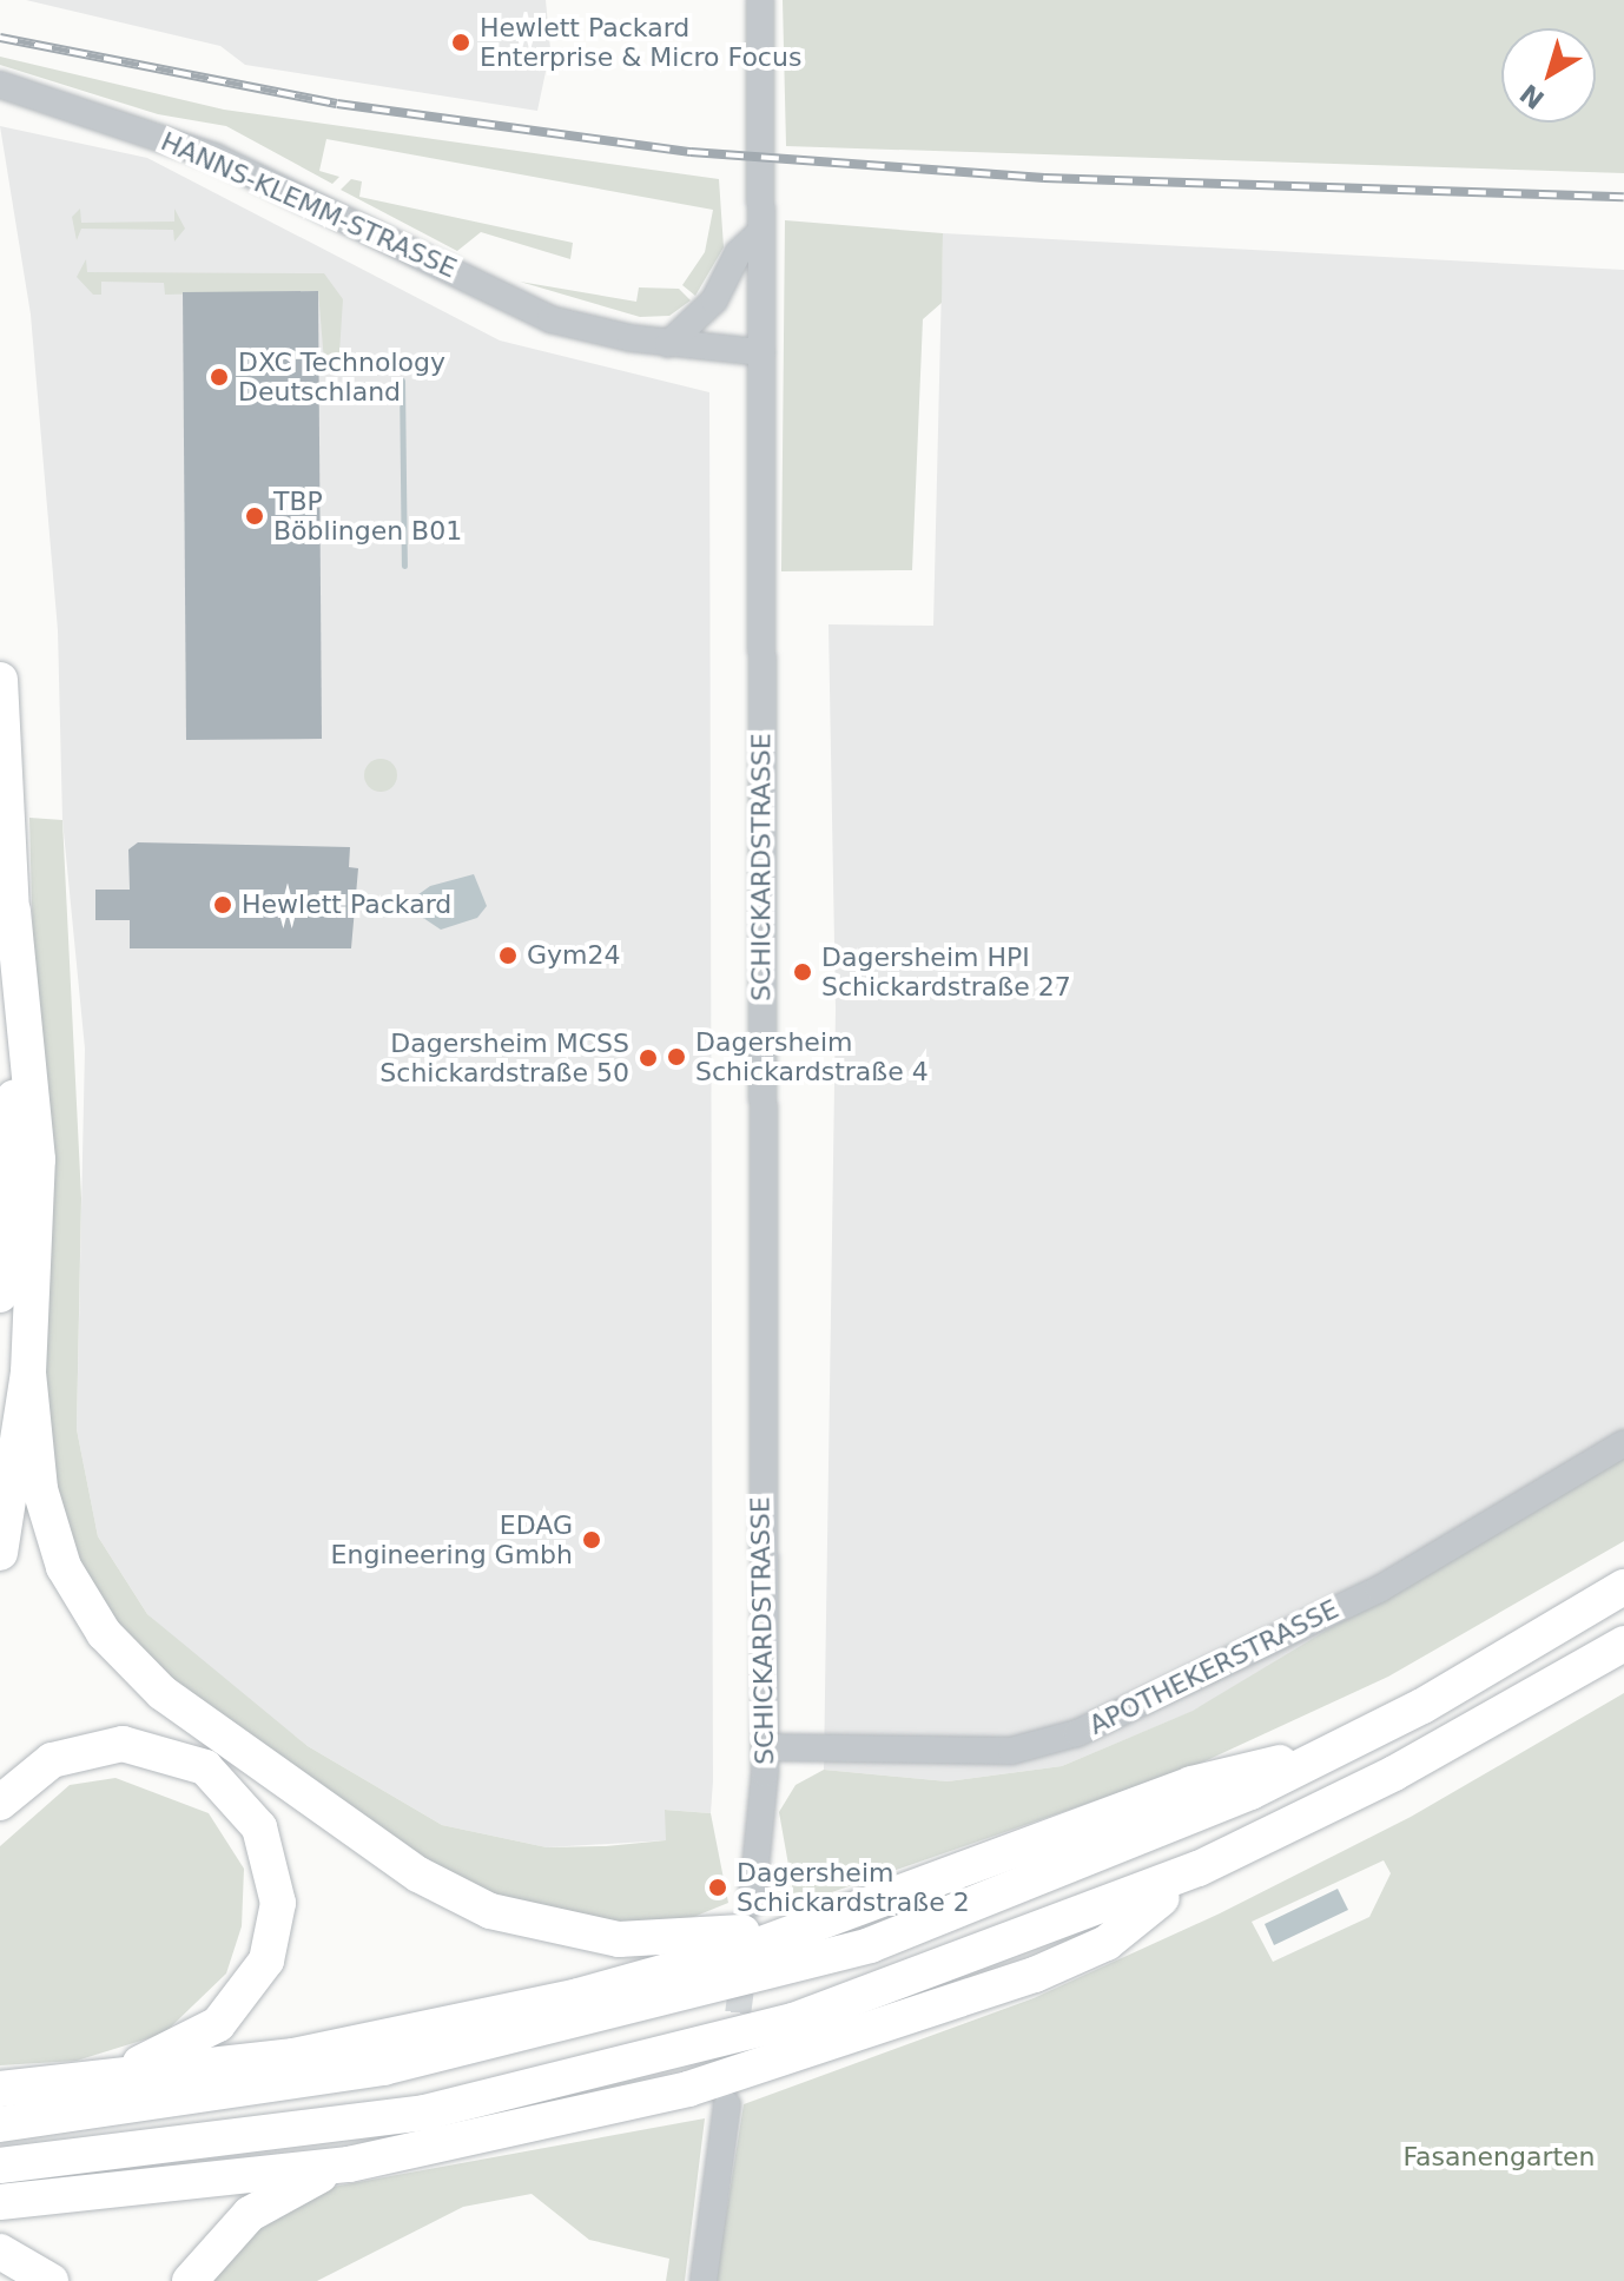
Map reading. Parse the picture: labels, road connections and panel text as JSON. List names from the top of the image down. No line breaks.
{"streets":{"street":["HANNS-KLEMM-STRASSE","SCHICKARDSTRASSE","APOTHEKERSTRASSE"]},"crossings":[["HANNS-KLEMM-STRASSE","SCHICKARDSTRASSE"],["SCHICKARDSTRASSE","APOTHEKERSTRASSE"]],"parks":["Fasanengarten"],"places":["Hewlett Packard Enterprise & Micro Focus","DXC Technology Deutschland","TBP Böblingen B01","Hewlett Packard","Gym24","Dagersheim HPI Schickardstraße 27","Dagersheim Schickardstraße 4","Dagersheim MCSS Schickardstraße 50","EDAG Engineering Gmbh","Dagersheim Schickardstraße 2"],"north":"bottom left"}
